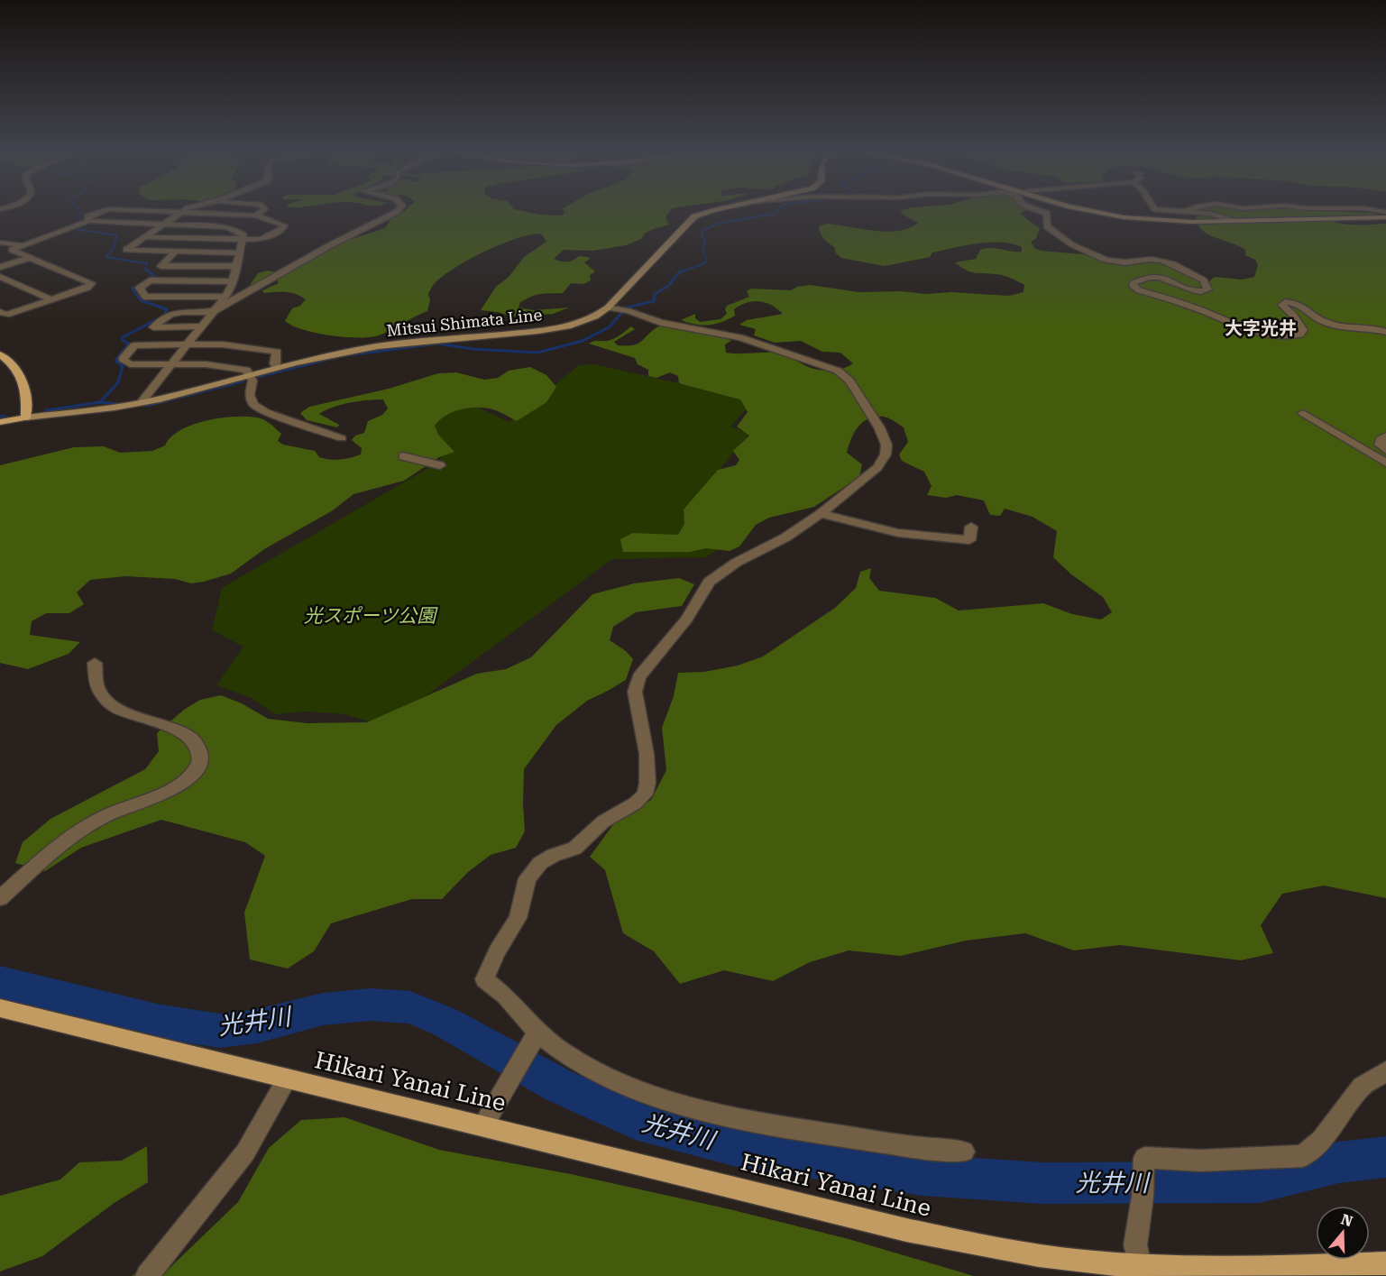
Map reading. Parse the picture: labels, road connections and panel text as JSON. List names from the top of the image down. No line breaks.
{"streets":{"main road":["Mitsui Shimata Line","Hikari Yanai Line"]},"districts":["大字光井"],"water":["光井川"],"parks":["光スポーツ公園"],"north":"top"}
